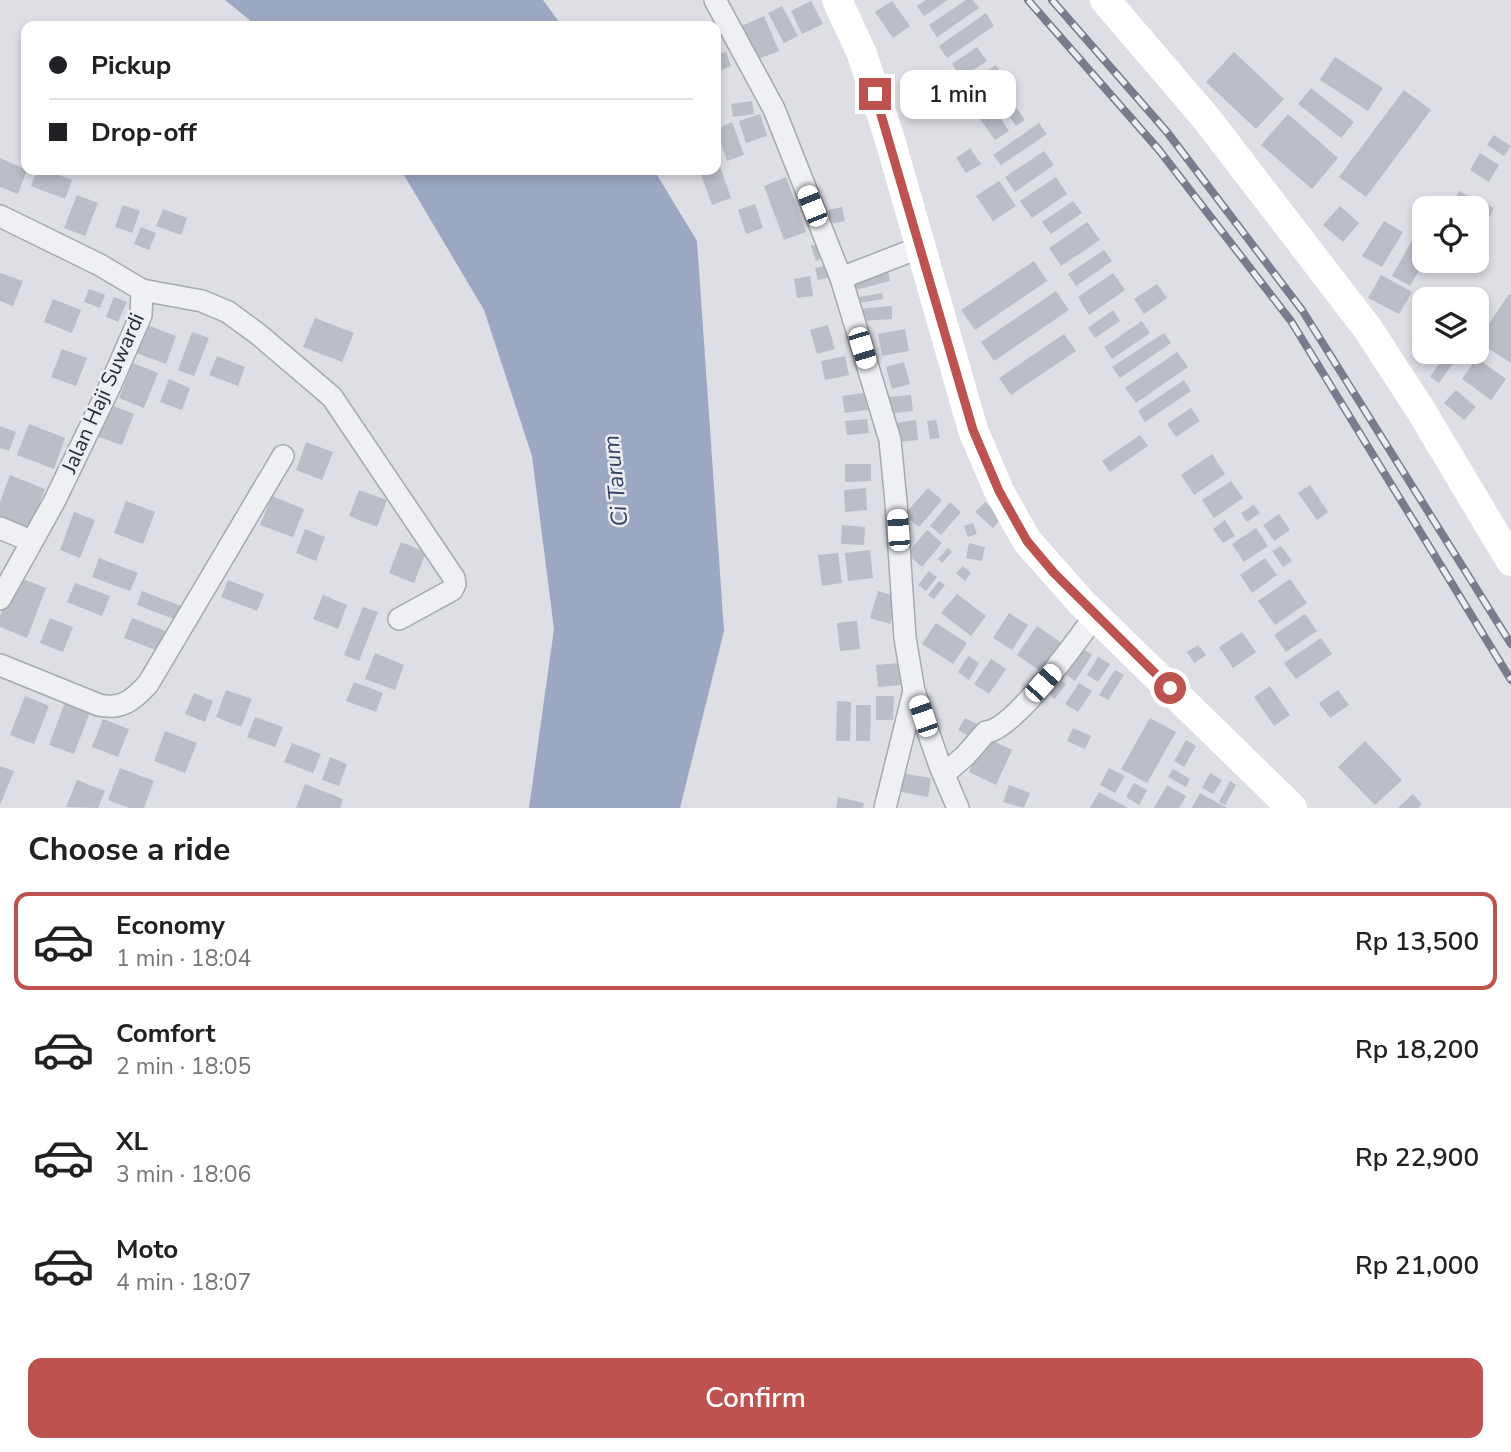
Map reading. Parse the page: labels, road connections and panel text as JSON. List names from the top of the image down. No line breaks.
{"streets":{"street":["Jalan Haji Suwardi"]},"water":["Ci Tarum"],"page":{"banner":["Pickup","Drop-off"],"bubble":"1 min","heading":"Choose a ride","list":[{"name":"Economy","note":"1 min · 18:04","value":"Rp 13,500"},{"name":"Comfort","note":"2 min · 18:05","value":"Rp 18,200"},{"name":"XL","note":"3 min · 18:06","value":"Rp 22,900"},{"name":"Moto","note":"4 min · 18:07","value":"Rp 21,000"}],"buttons":"Confirm"}}
